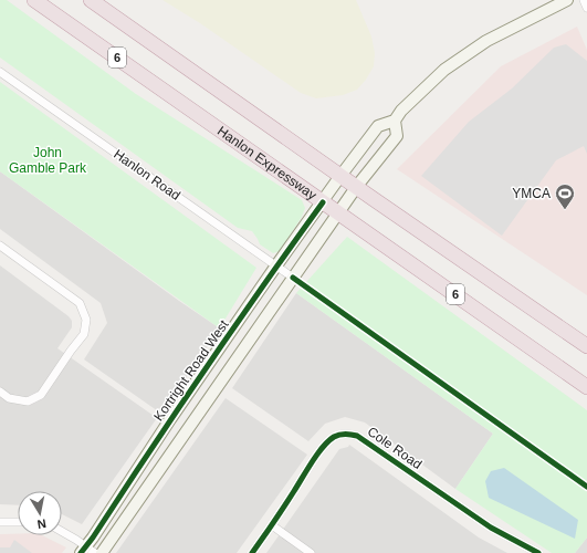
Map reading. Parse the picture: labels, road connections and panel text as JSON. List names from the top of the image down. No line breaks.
{"streets":{"highway":["6","Hanlon Expressway"],"street":["Hanlon Road","Kortright Road West","Cole Road"]},"crossings":[["6","Kortright Road West"],["Hanlon Expressway","Kortright Road West"],["Hanlon Road","Kortright Road West"]],"parks":["John Gamble Park"],"places":{"sports":["YMCA"]},"north":"bottom"}
